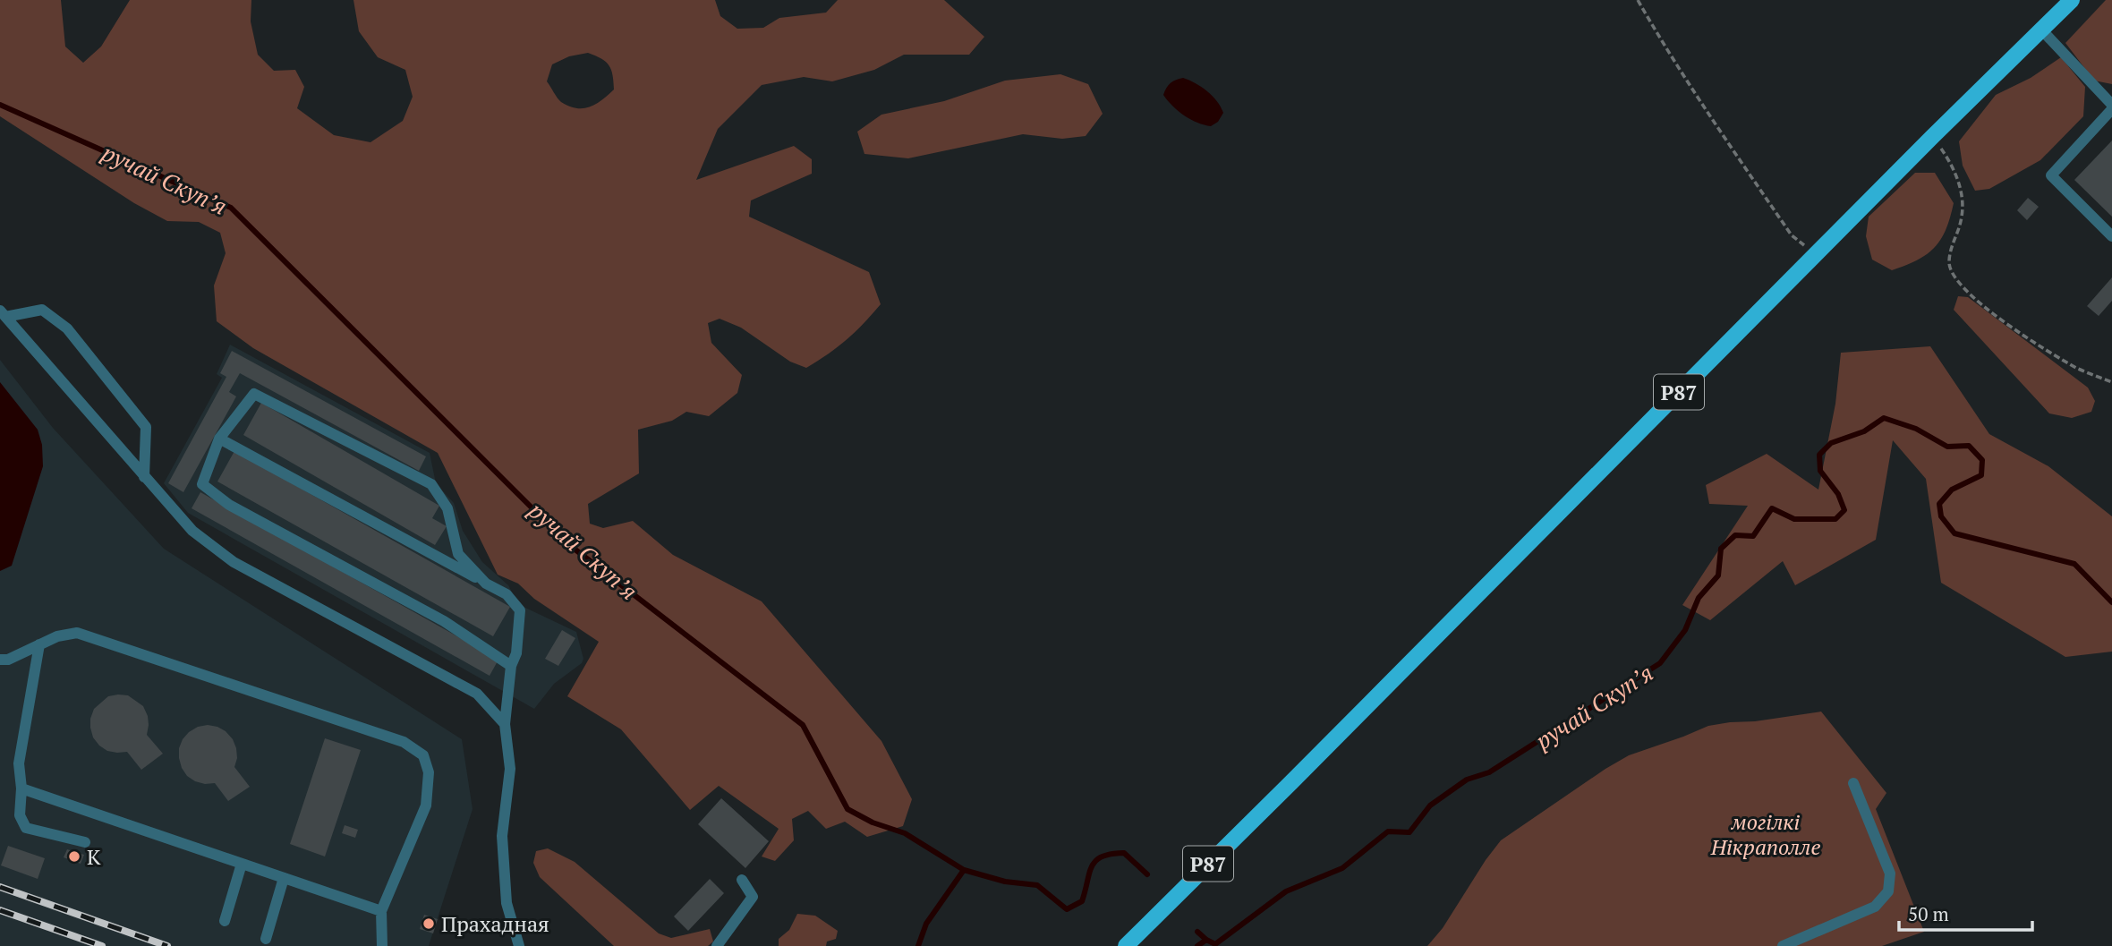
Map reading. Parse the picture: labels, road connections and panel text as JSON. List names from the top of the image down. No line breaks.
{"streets":{"main road":["Р87"]},"water":["ручай Скупʼя"],"parks":["могілкі Нікраполле"],"places":["К","Прахадная"],"scale_bar":"50 m"}
